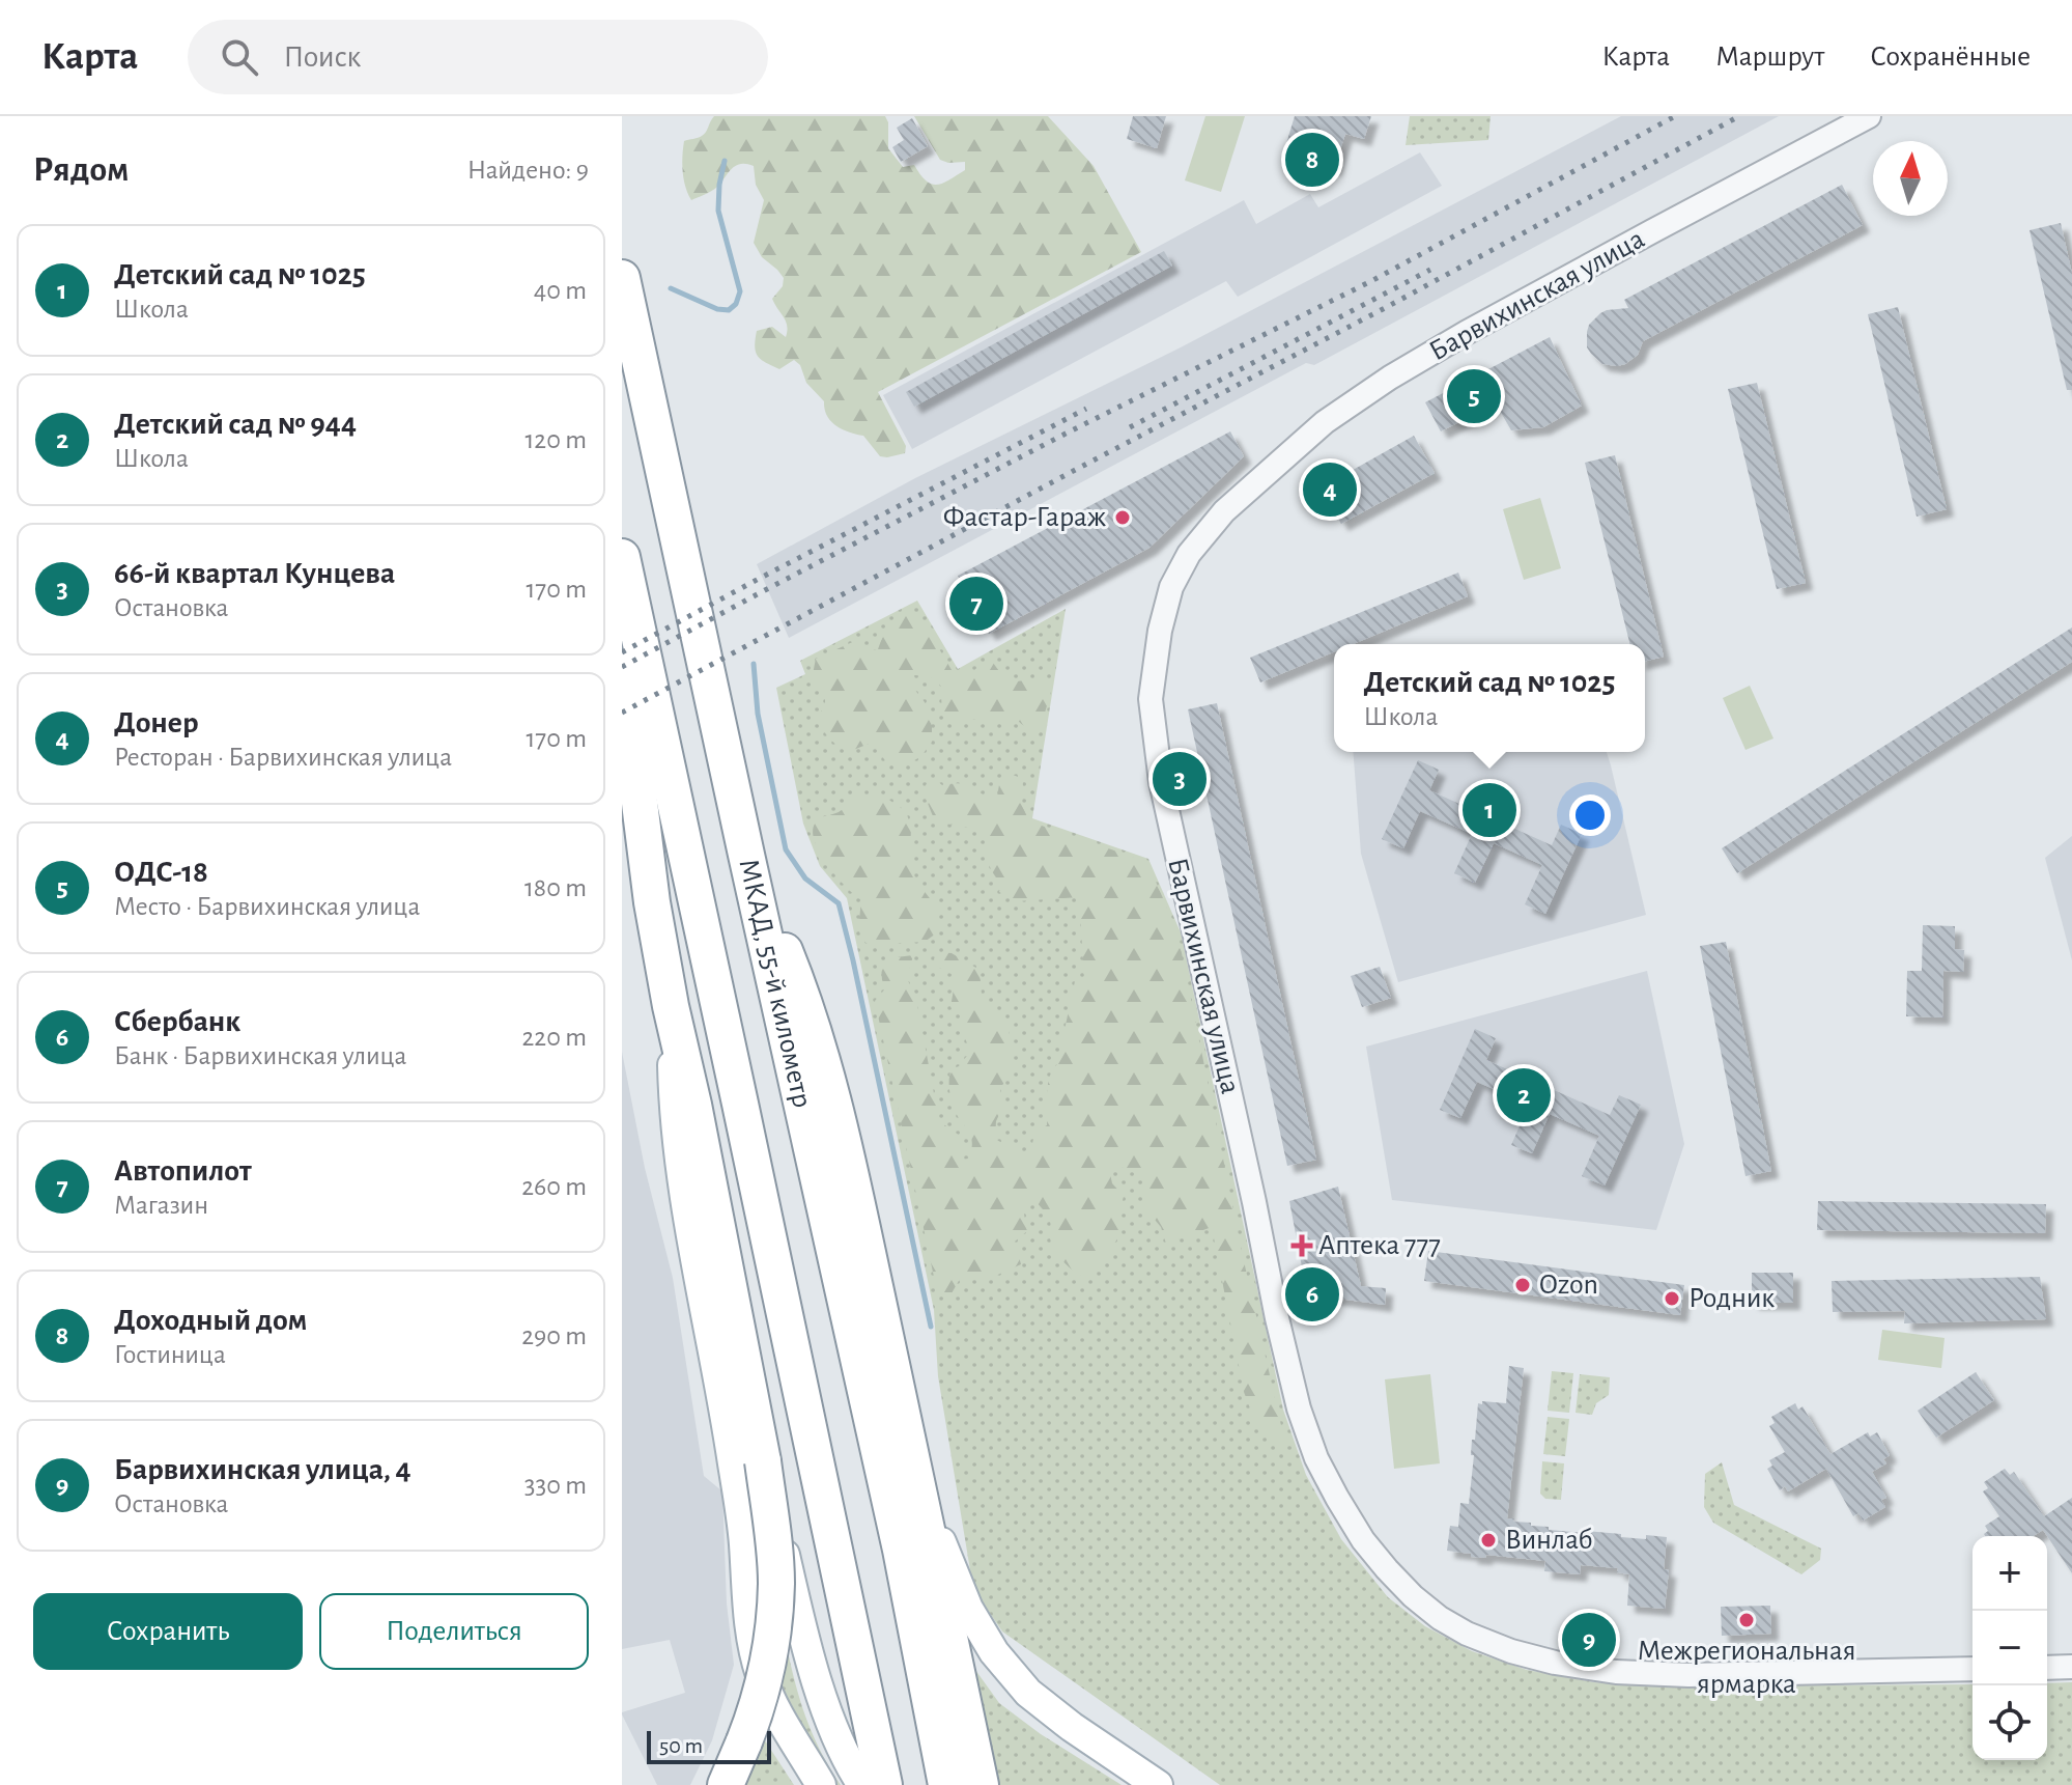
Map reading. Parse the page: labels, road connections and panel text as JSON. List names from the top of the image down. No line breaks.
{"streets":{"highway":["МКАД, 55-й километр"],"street":["Барвихинская улица"]},"places":{"other":["Фастар-Гараж","Ozon","Родник","Винлаб","Межрегиональная ярмарка"],"health":["Аптека 777"]},"scale_bar":"50 m","north":"top","page":{"header":"Карта","search":"Поиск","nav":["Карта","Маршрут","Сохранённые"],"heading":["Рядом","Найдено: 9"],"pins":["8","5","4","7","3","1","2","6","9"],"list":[{"mark":"1","name":"Детский сад № 1025","note":"Школа","value":"40 m"},{"mark":"2","name":"Детский сад № 944","note":"Школа","value":"120 m"},{"mark":"3","name":"66-й квартал Кунцева","note":"Остановка","value":"170 m"},{"mark":"4","name":"Донер","note":"Ресторан · Барвихинская улица","value":"170 m"},{"mark":"5","name":"ОДС-18","note":"Место · Барвихинская улица","value":"180 m"},{"mark":"6","name":"Сбербанк","note":"Банк · Барвихинская улица","value":"220 m"},{"mark":"7","name":"Автопилот","note":"Магазин","value":"260 m"},{"mark":"8","name":"Доходный дом","note":"Гостиница","value":"290 m"},{"mark":"9","name":"Барвихинская улица, 4","note":"Остановка","value":"330 m"}],"popup":["Детский сад № 1025","Школа"],"map_buttons":["+","−"],"buttons":["Сохранить","Поделиться"],"scale":"50 m"}}
